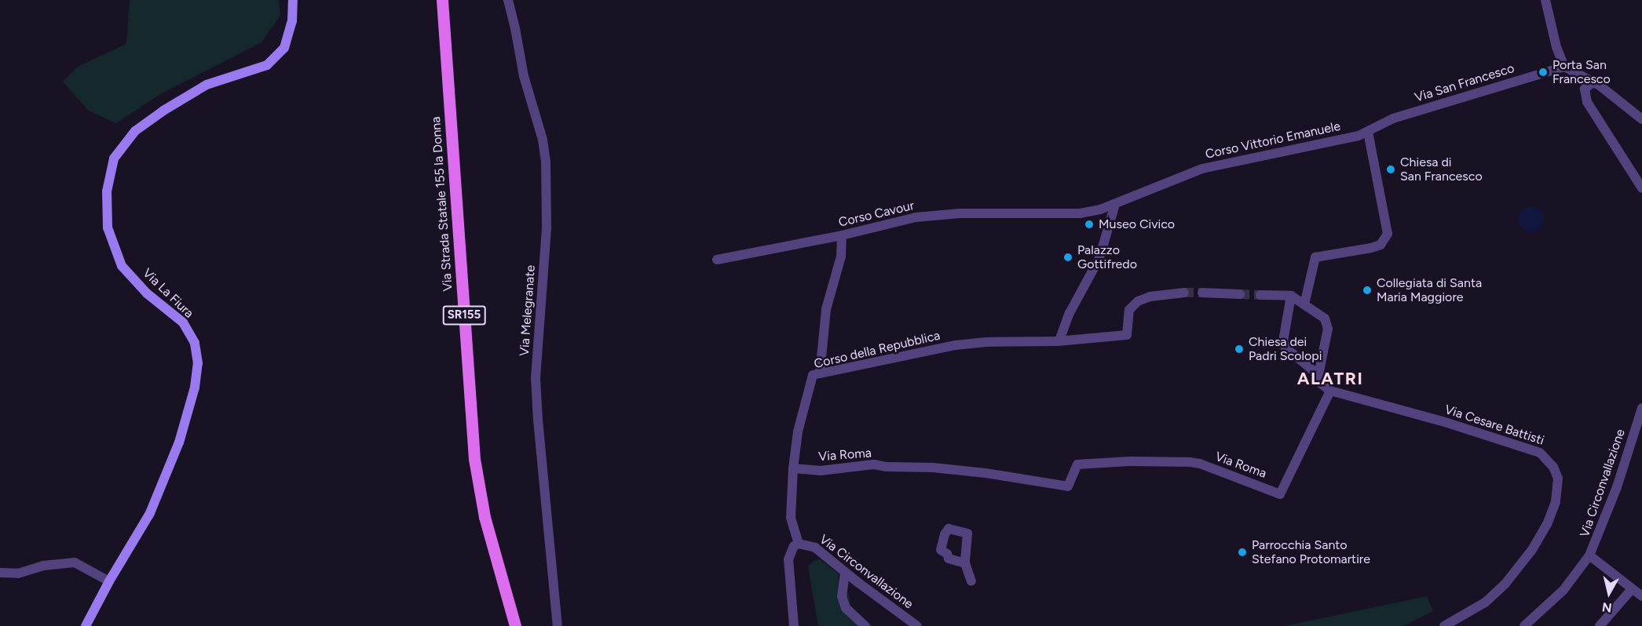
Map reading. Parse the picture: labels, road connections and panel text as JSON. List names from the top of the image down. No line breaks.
{"streets":{"main road":["Via Strada Statale 155 la Donna","Via La Fiura","SR155"],"street":["Via San Francesco","Corso Vittorio Emanuele","Corso Cavour","Via Melegranate","Corso della Repubblica","Via Cesare Battisti","Via Roma","Via Circonvallazione"]},"crossings":[["Via San Francesco","Corso Vittorio Emanuele"],["Corso Vittorio Emanuele","Corso Cavour"],["Corso della Repubblica","Via Roma"],["Via Cesare Battisti","Via Roma"]],"districts":["ALATRI"],"places":["Porta San Francesco","Chiesa di San Francesco","Museo Civico","Palazzo Gottifredo","Collegiata di Santa Maria Maggiore","Chiesa dei Padri Scolopi","Parrocchia Santo Stefano Protomartire"],"north":"bottom"}
